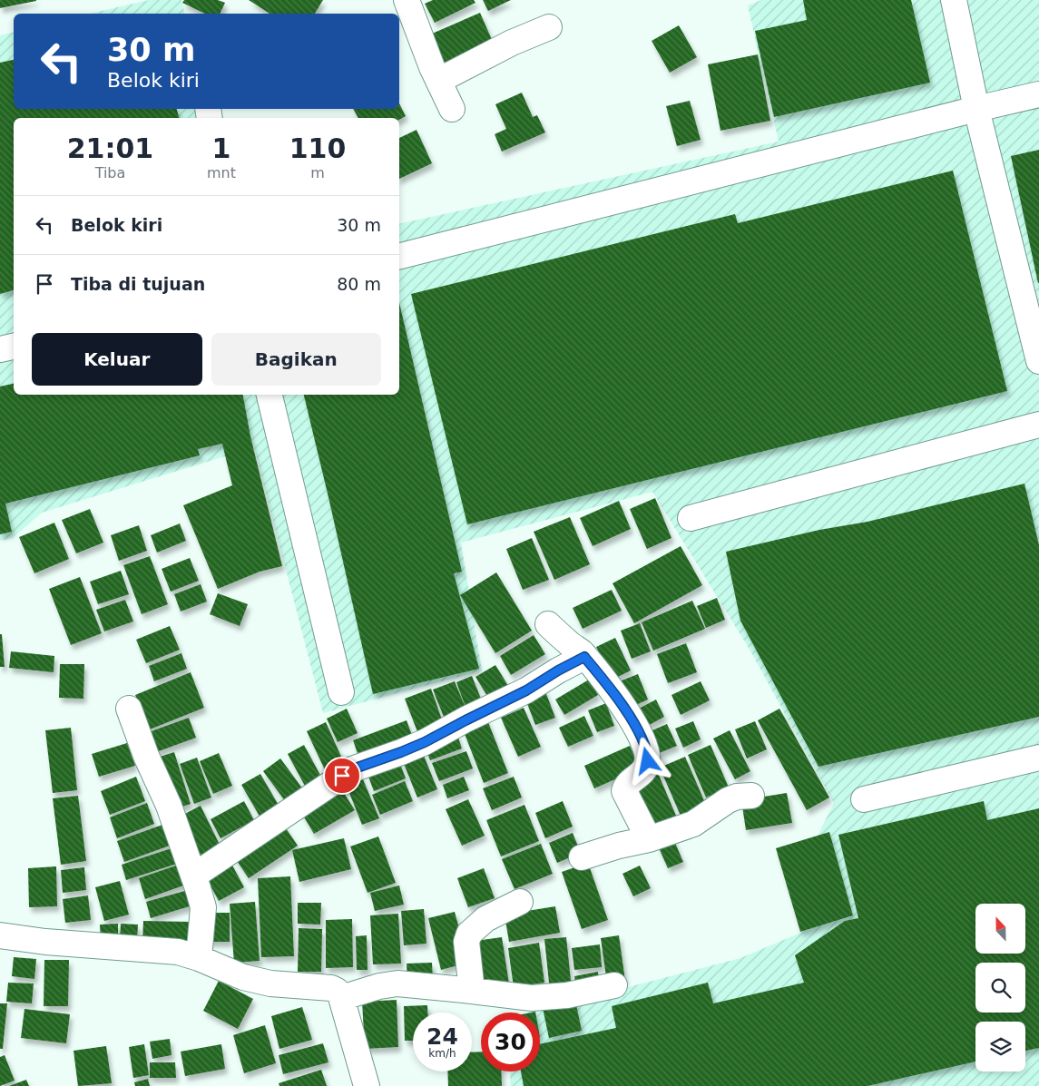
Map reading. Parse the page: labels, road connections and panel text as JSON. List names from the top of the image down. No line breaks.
{"north":"top","page":{"turn":["30 m","Belok kiri"],"eta":["21:01","Tiba","1","mnt","110","m"],"list":[{"name":"Belok kiri","value":"30 m"},{"name":"Tiba di tujuan","value":"80 m"}],"buttons":["Keluar","Bagikan"],"speed":"24 km/h","limit":"30"}}
